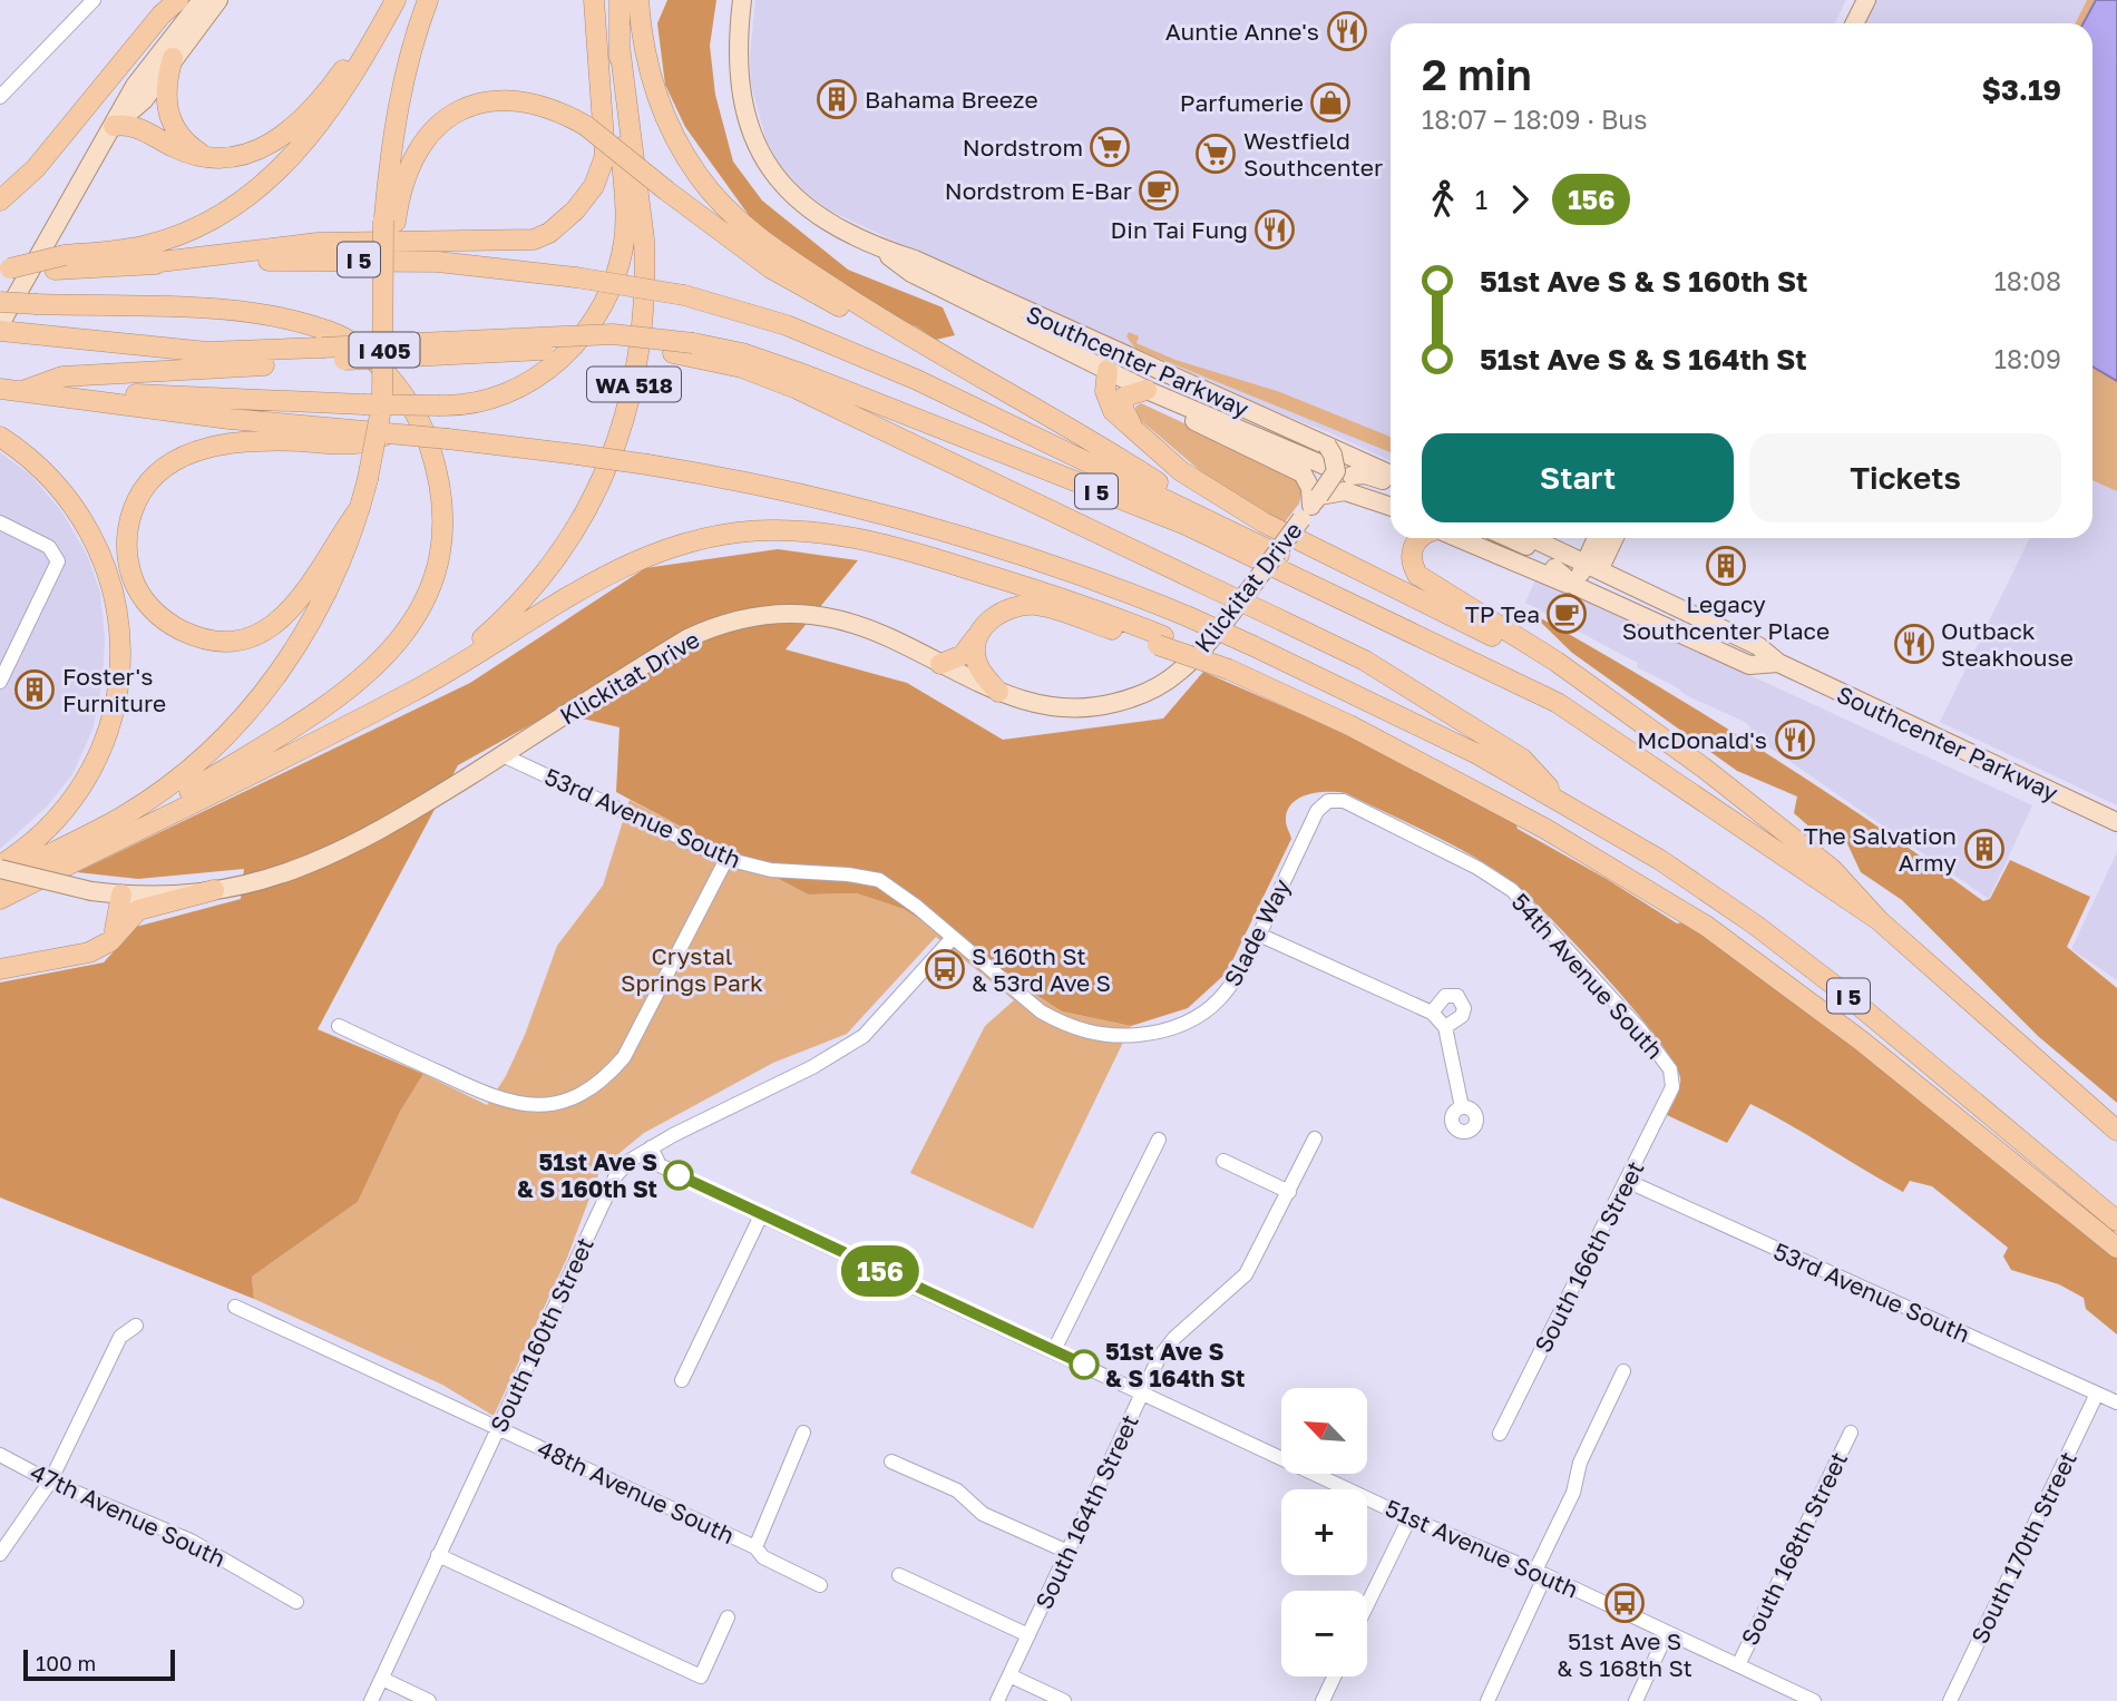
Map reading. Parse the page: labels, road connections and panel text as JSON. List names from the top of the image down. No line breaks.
{"streets":{"highway":["I 5","I 405","WA 518"],"main road":["Southcenter Parkway","Klickitat Drive"],"street":["53rd Avenue South","Slade Way","54th Avenue South","South 166th Street","South 160th Street","48th Avenue South","South 164th Street","47th Avenue South","South 170th Street","51st Avenue South","South 168th Street"]},"crossings":[["Southcenter Parkway","Klickitat Drive"],["Klickitat Drive","53rd Avenue South"],["53rd Avenue South","Slade Way"],["53rd Avenue South","South 166th Street"],["53rd Avenue South","South 160th Street"],["53rd Avenue South","South 170th Street"],["Slade Way","54th Avenue South"],["Slade Way","South 160th Street"],["54th Avenue South","South 166th Street"],["South 160th Street","48th Avenue South"],["South 160th Street","51st Avenue South"],["South 164th Street","51st Avenue South"],["51st Avenue South","South 168th Street"]],"parks":["Crystal Springs Park"],"places":{"restaurant":["Auntie Anne's","Din Tai Fung","Outback Steakhouse","McDonald's"],"building":["Bahama Breeze","Legacy Southcenter Place","Foster's Furniture","The Salvation Army"],"shop":["Parfumerie"],"supermarket":["Nordstrom","Westfield Southcenter"],"cafe":["Nordstrom E-Bar","TP Tea"],"bus stop":["S 160th St & 53rd Ave S","51st Ave S & S 168th St"],"other":["51st Ave S & S 160th St","51st Ave S & S 164th St"]},"lines":["bus line 156"],"scale_bar":"100 m","north":"top left","page":{"on_map":"156","heading":["2 min","18:07 – 18:09 · Bus","$3.19"],"legs":["1","156"],"list":[{"name":"51st Ave S & S 160th St","value":"18:08"},{"name":"51st Ave S & S 164th St","value":"18:09"}],"buttons":["Start","Tickets"],"map_buttons":["+","−"],"scale":"100 m"}}
